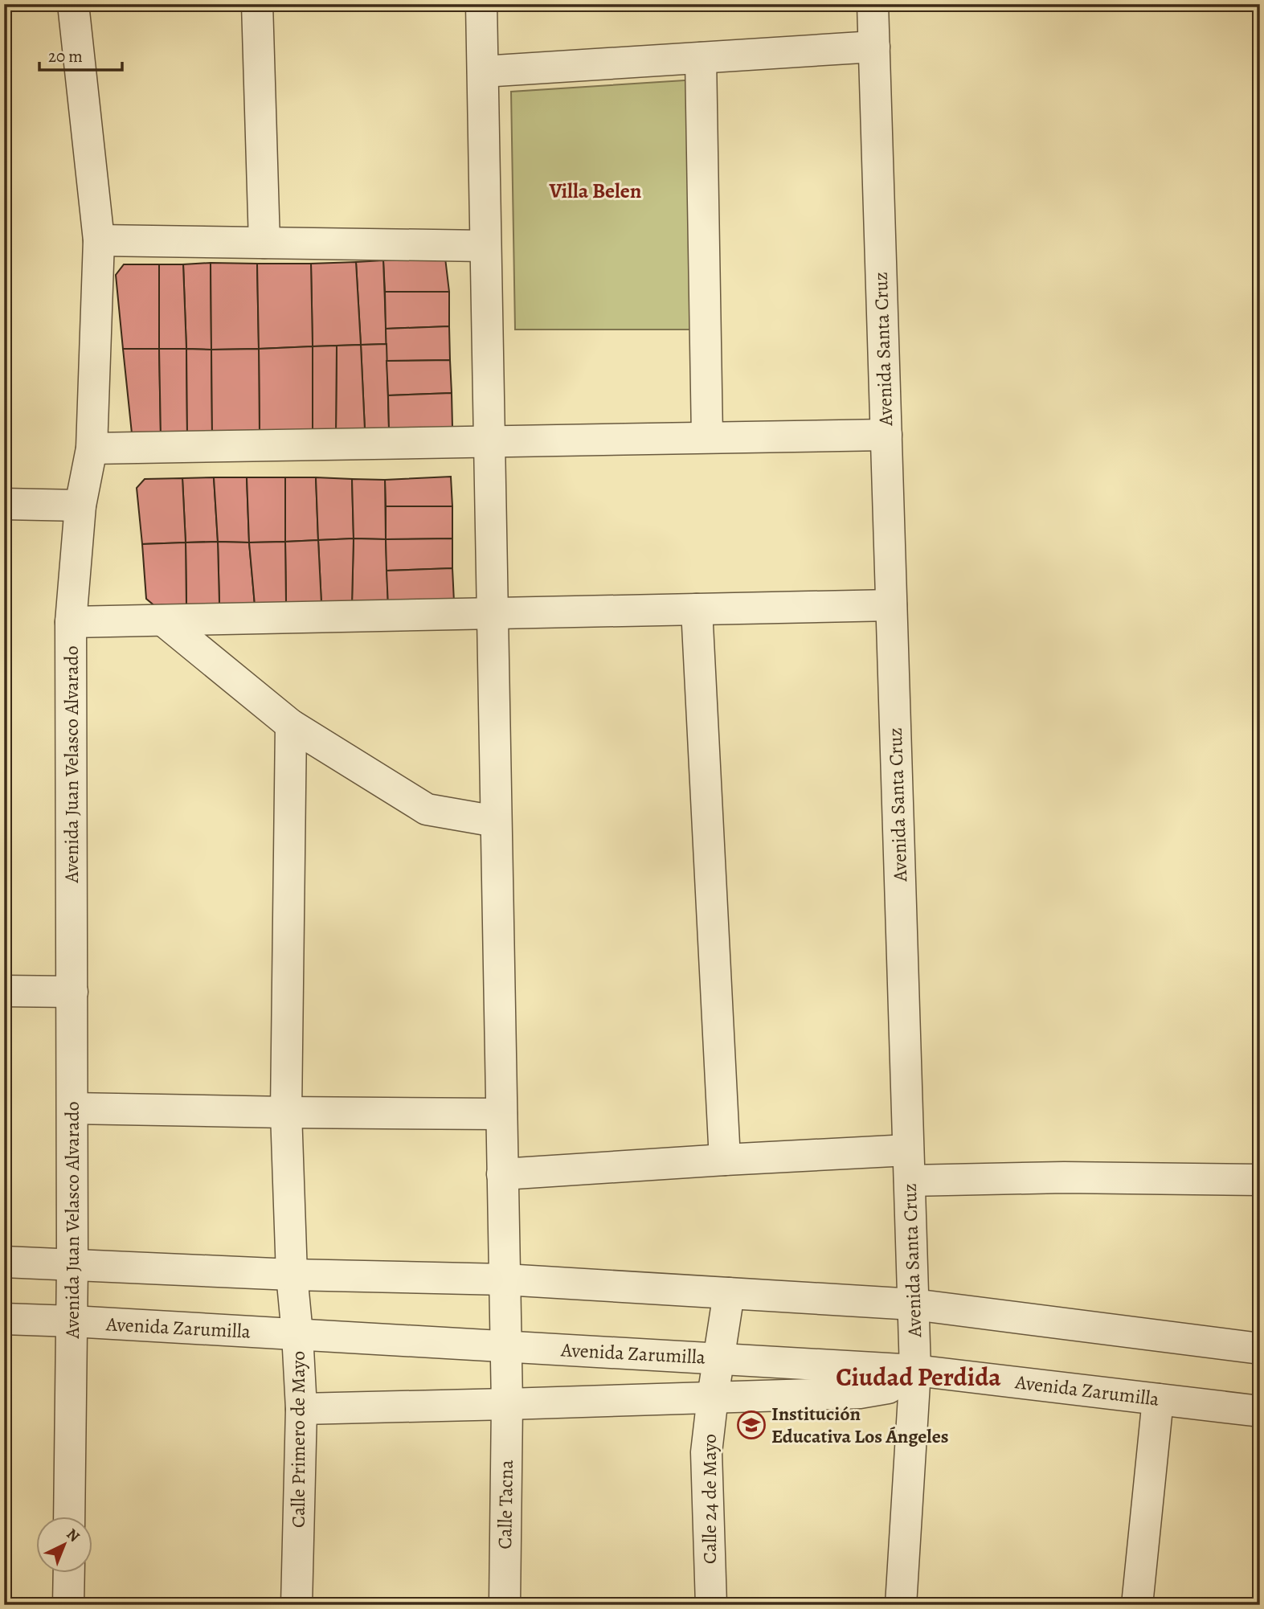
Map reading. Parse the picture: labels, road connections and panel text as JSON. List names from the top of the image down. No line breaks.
{"streets":{"street":["Avenida Santa Cruz","Avenida Juan Velasco Alvarado","Avenida Zarumilla","Calle Primero de Mayo","Calle 24 de Mayo","Calle Tacna"]},"crossings":[["Avenida Santa Cruz","Avenida Zarumilla"],["Avenida Juan Velasco Alvarado","Avenida Zarumilla"],["Avenida Zarumilla","Calle Primero de Mayo"],["Avenida Zarumilla","Calle 24 de Mayo"],["Avenida Zarumilla","Calle Tacna"]],"districts":["Villa Belen","Ciudad Perdida"],"places":{"school or university":["Institución Educativa Los Ángeles"]},"scale_bar":"20 m","north":"top right"}
